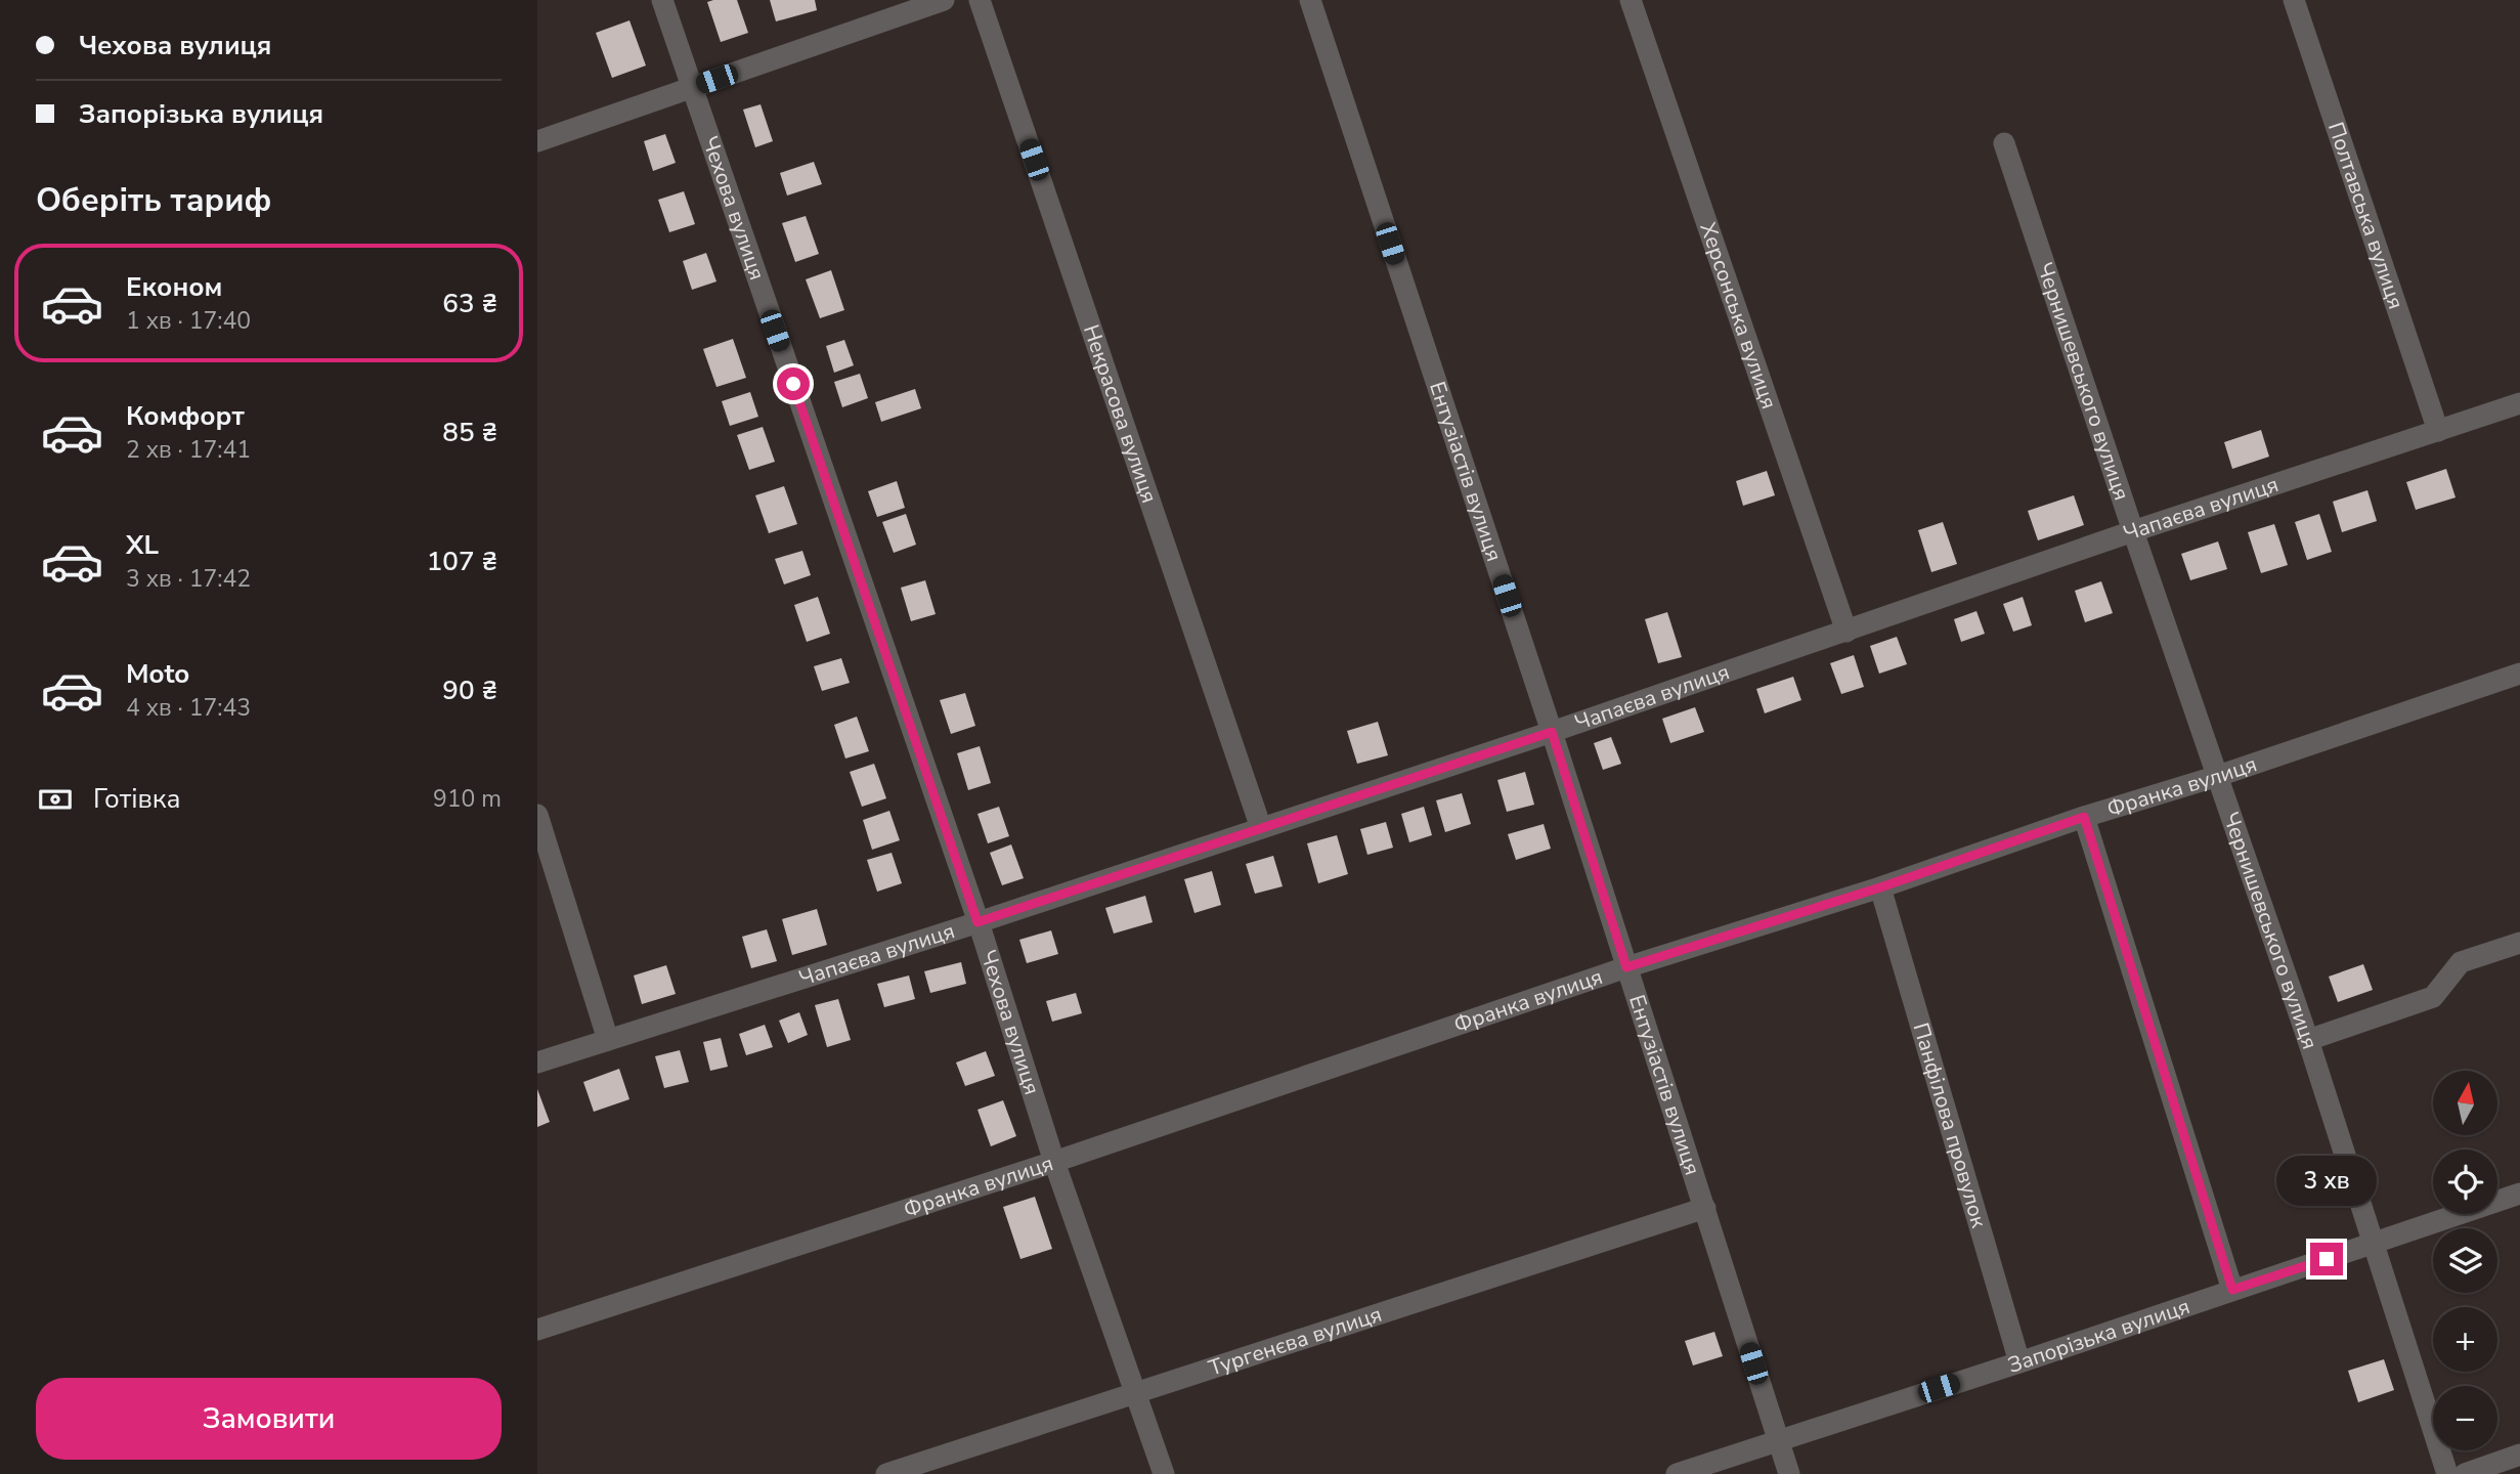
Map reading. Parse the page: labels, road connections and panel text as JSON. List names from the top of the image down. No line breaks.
{"streets":{"street":["Чехова вулиця","Полтавська вулиця","Херсонська вулиця","Чернишевського вулиця","Некрасова вулиця","Ентузіастів вулиця","Чапаєва вулиця","Франка вулиця","Панфілова провулок","Запорізька вулиця","Тургенєва вулиця"]},"crossings":[["Чехова вулиця","Чапаєва вулиця"],["Чехова вулиця","Франка вулиця"],["Чехова вулиця","Тургенєва вулиця"],["Полтавська вулиця","Чапаєва вулиця"],["Херсонська вулиця","Чапаєва вулиця"],["Чернишевського вулиця","Чапаєва вулиця"],["Чернишевського вулиця","Франка вулиця"],["Чернишевського вулиця","Запорізька вулиця"],["Некрасова вулиця","Чапаєва вулиця"],["Ентузіастів вулиця","Чапаєва вулиця"],["Ентузіастів вулиця","Франка вулиця"],["Ентузіастів вулиця","Запорізька вулиця"],["Ентузіастів вулиця","Тургенєва вулиця"],["Франка вулиця","Панфілова провулок"],["Панфілова провулок","Запорізька вулиця"]],"north":"top","page":{"banner":["Чехова вулиця","Запорізька вулиця"],"heading":"Оберіть тариф","list":[{"name":"Економ","note":"1 хв · 17:40","value":"63 ₴"},{"name":"Комфорт","note":"2 хв · 17:41","value":"85 ₴"},{"name":"XL","note":"3 хв · 17:42","value":"107 ₴"},{"name":"Moto","note":"4 хв · 17:43","value":"90 ₴"}],"pay":["Готівка","910 m"],"map_buttons":["+","−"],"bubble":"3 хв","buttons":"Замовити"}}
